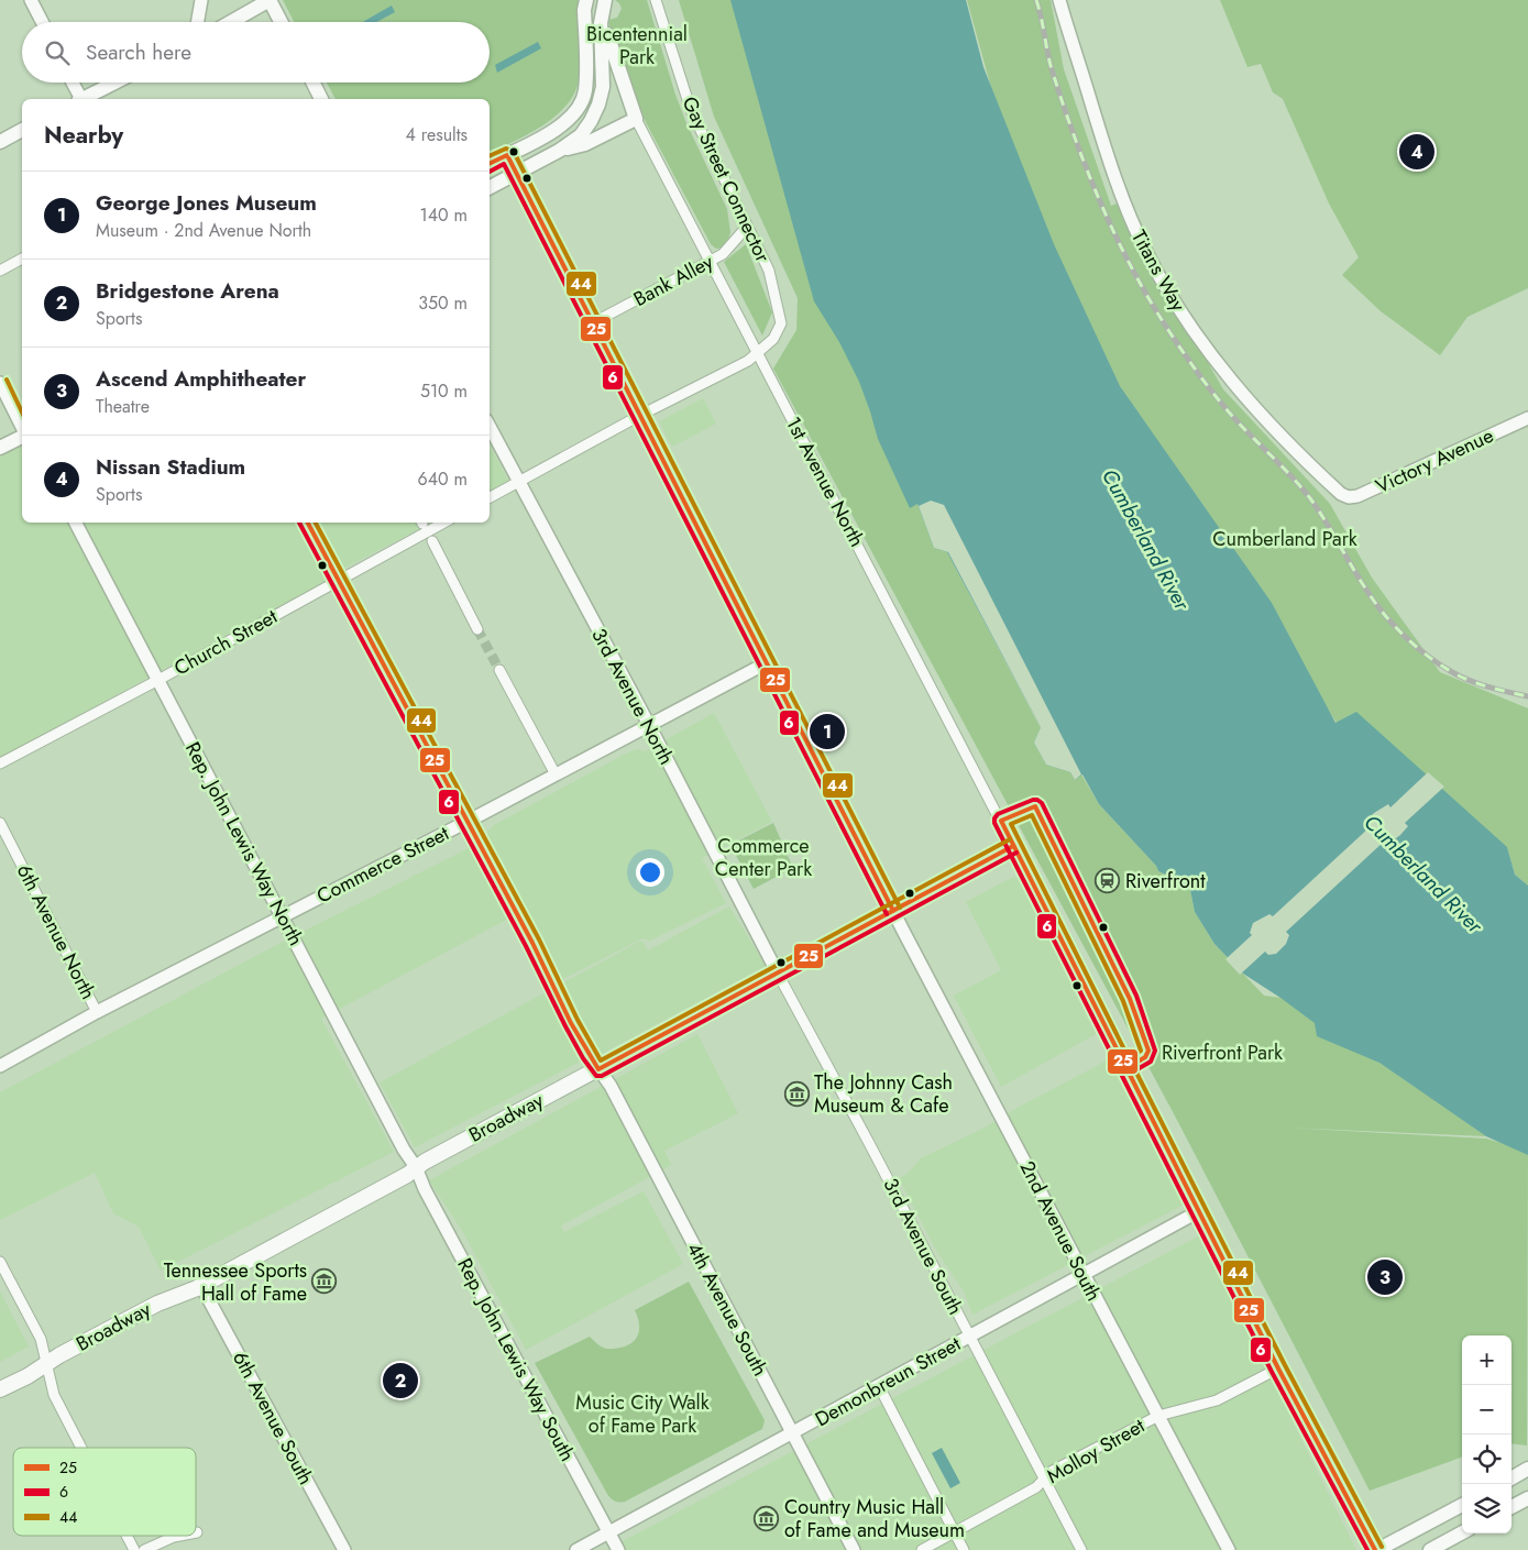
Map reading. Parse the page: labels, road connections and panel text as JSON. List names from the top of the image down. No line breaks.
{"streets":{"main road":["Broadway"],"street":["Gay Street Connector","Titans Way","Bank Alley","Victory Avenue","1st Avenue North","Church Street","3rd Avenue North","Rep. John Lewis Way North","Commerce Street","6th Avenue North","2nd Avenue South","3rd Avenue South","4th Avenue South","Rep. John Lewis Way South","Demonbreun Street","6th Avenue South","Molloy Street"]},"crossings":[["Gay Street Connector","Bank Alley"],["Gay Street Connector","1st Avenue North"],["Titans Way","Victory Avenue"],["Bank Alley","1st Avenue North"],["Bank Alley","2nd Avenue South"],["1st Avenue North","Broadway"],["Church Street","Rep. John Lewis Way North"],["Church Street","4th Avenue South"],["3rd Avenue North","Commerce Street"],["3rd Avenue North","Broadway"],["3rd Avenue North","3rd Avenue South"],["Rep. John Lewis Way North","Commerce Street"],["Rep. John Lewis Way North","Broadway"],["Rep. John Lewis Way North","Rep. John Lewis Way South"],["Commerce Street","6th Avenue North"],["Commerce Street","2nd Avenue South"],["Commerce Street","4th Avenue South"],["Broadway","2nd Avenue South"],["Broadway","3rd Avenue South"],["Broadway","4th Avenue South"],["Broadway","Rep. John Lewis Way South"],["Broadway","6th Avenue South"],["2nd Avenue South","Demonbreun Street"],["2nd Avenue South","Molloy Street"],["3rd Avenue South","Demonbreun Street"],["3rd Avenue South","Molloy Street"],["4th Avenue South","Demonbreun Street"],["Rep. John Lewis Way South","Demonbreun Street"]],"water":["Cumberland River"],"parks":["Bicentennial Park","Cumberland Park","Commerce Center Park","Riverfront Park","Music City Walk of Fame Park"],"places":{"station":["Riverfront"],"museum":["The Johnny Cash Museum & Cafe","Tennessee Sports Hall of Fame","Country Music Hall of Fame and Museum"]},"lines":["transit line 44","transit line 25","transit line 6"],"legend":["25","6","44"],"page":{"search":"Search here","heading":["Nearby","4 results"],"pins":["4","1","3","2"],"list":[{"mark":"1","name":"George Jones Museum","note":"Museum · 2nd Avenue North","value":"140 m"},{"mark":"2","name":"Bridgestone Arena","note":"Sports","value":"350 m"},{"mark":"3","name":"Ascend Amphitheater","note":"Theatre","value":"510 m"},{"mark":"4","name":"Nissan Stadium","note":"Sports","value":"640 m"}],"map_buttons":["+","−"]}}
